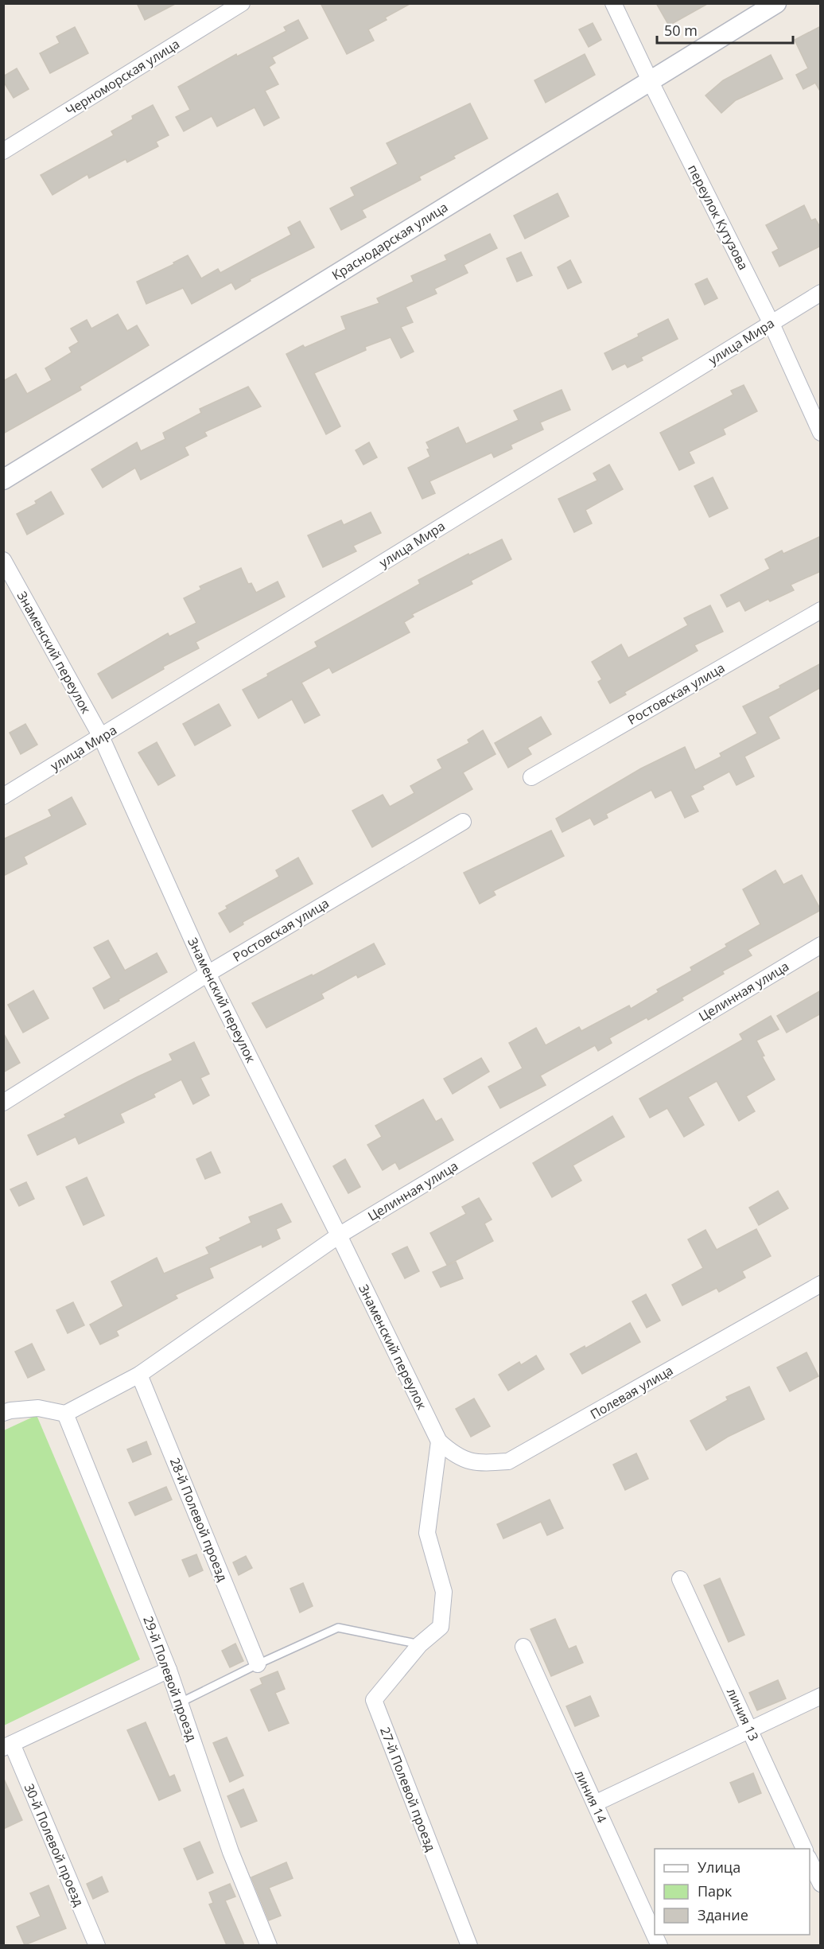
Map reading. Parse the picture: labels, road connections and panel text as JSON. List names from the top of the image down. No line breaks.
{"streets":{"street":["Черноморская улица","переулок Кутузова","Краснодарская улица","улица Мира","Знаменский переулок","Ростовская улица","Целинная улица","Полевая улица","28-й Полевой проезд","29-й Полевой проезд","линия 13","27-й Полевой проезд","линия 14","30-й Полевой проезд"]},"crossings":[["переулок Кутузова","Краснодарская улица"],["переулок Кутузова","улица Мира"],["улица Мира","Знаменский переулок"],["Знаменский переулок","Ростовская улица"],["Знаменский переулок","Целинная улица"],["Знаменский переулок","Полевая улица"],["Целинная улица","28-й Полевой проезд"],["Целинная улица","29-й Полевой проезд"]],"legend":["Улица","Парк","Здание"],"scale_bar":"50 m"}
